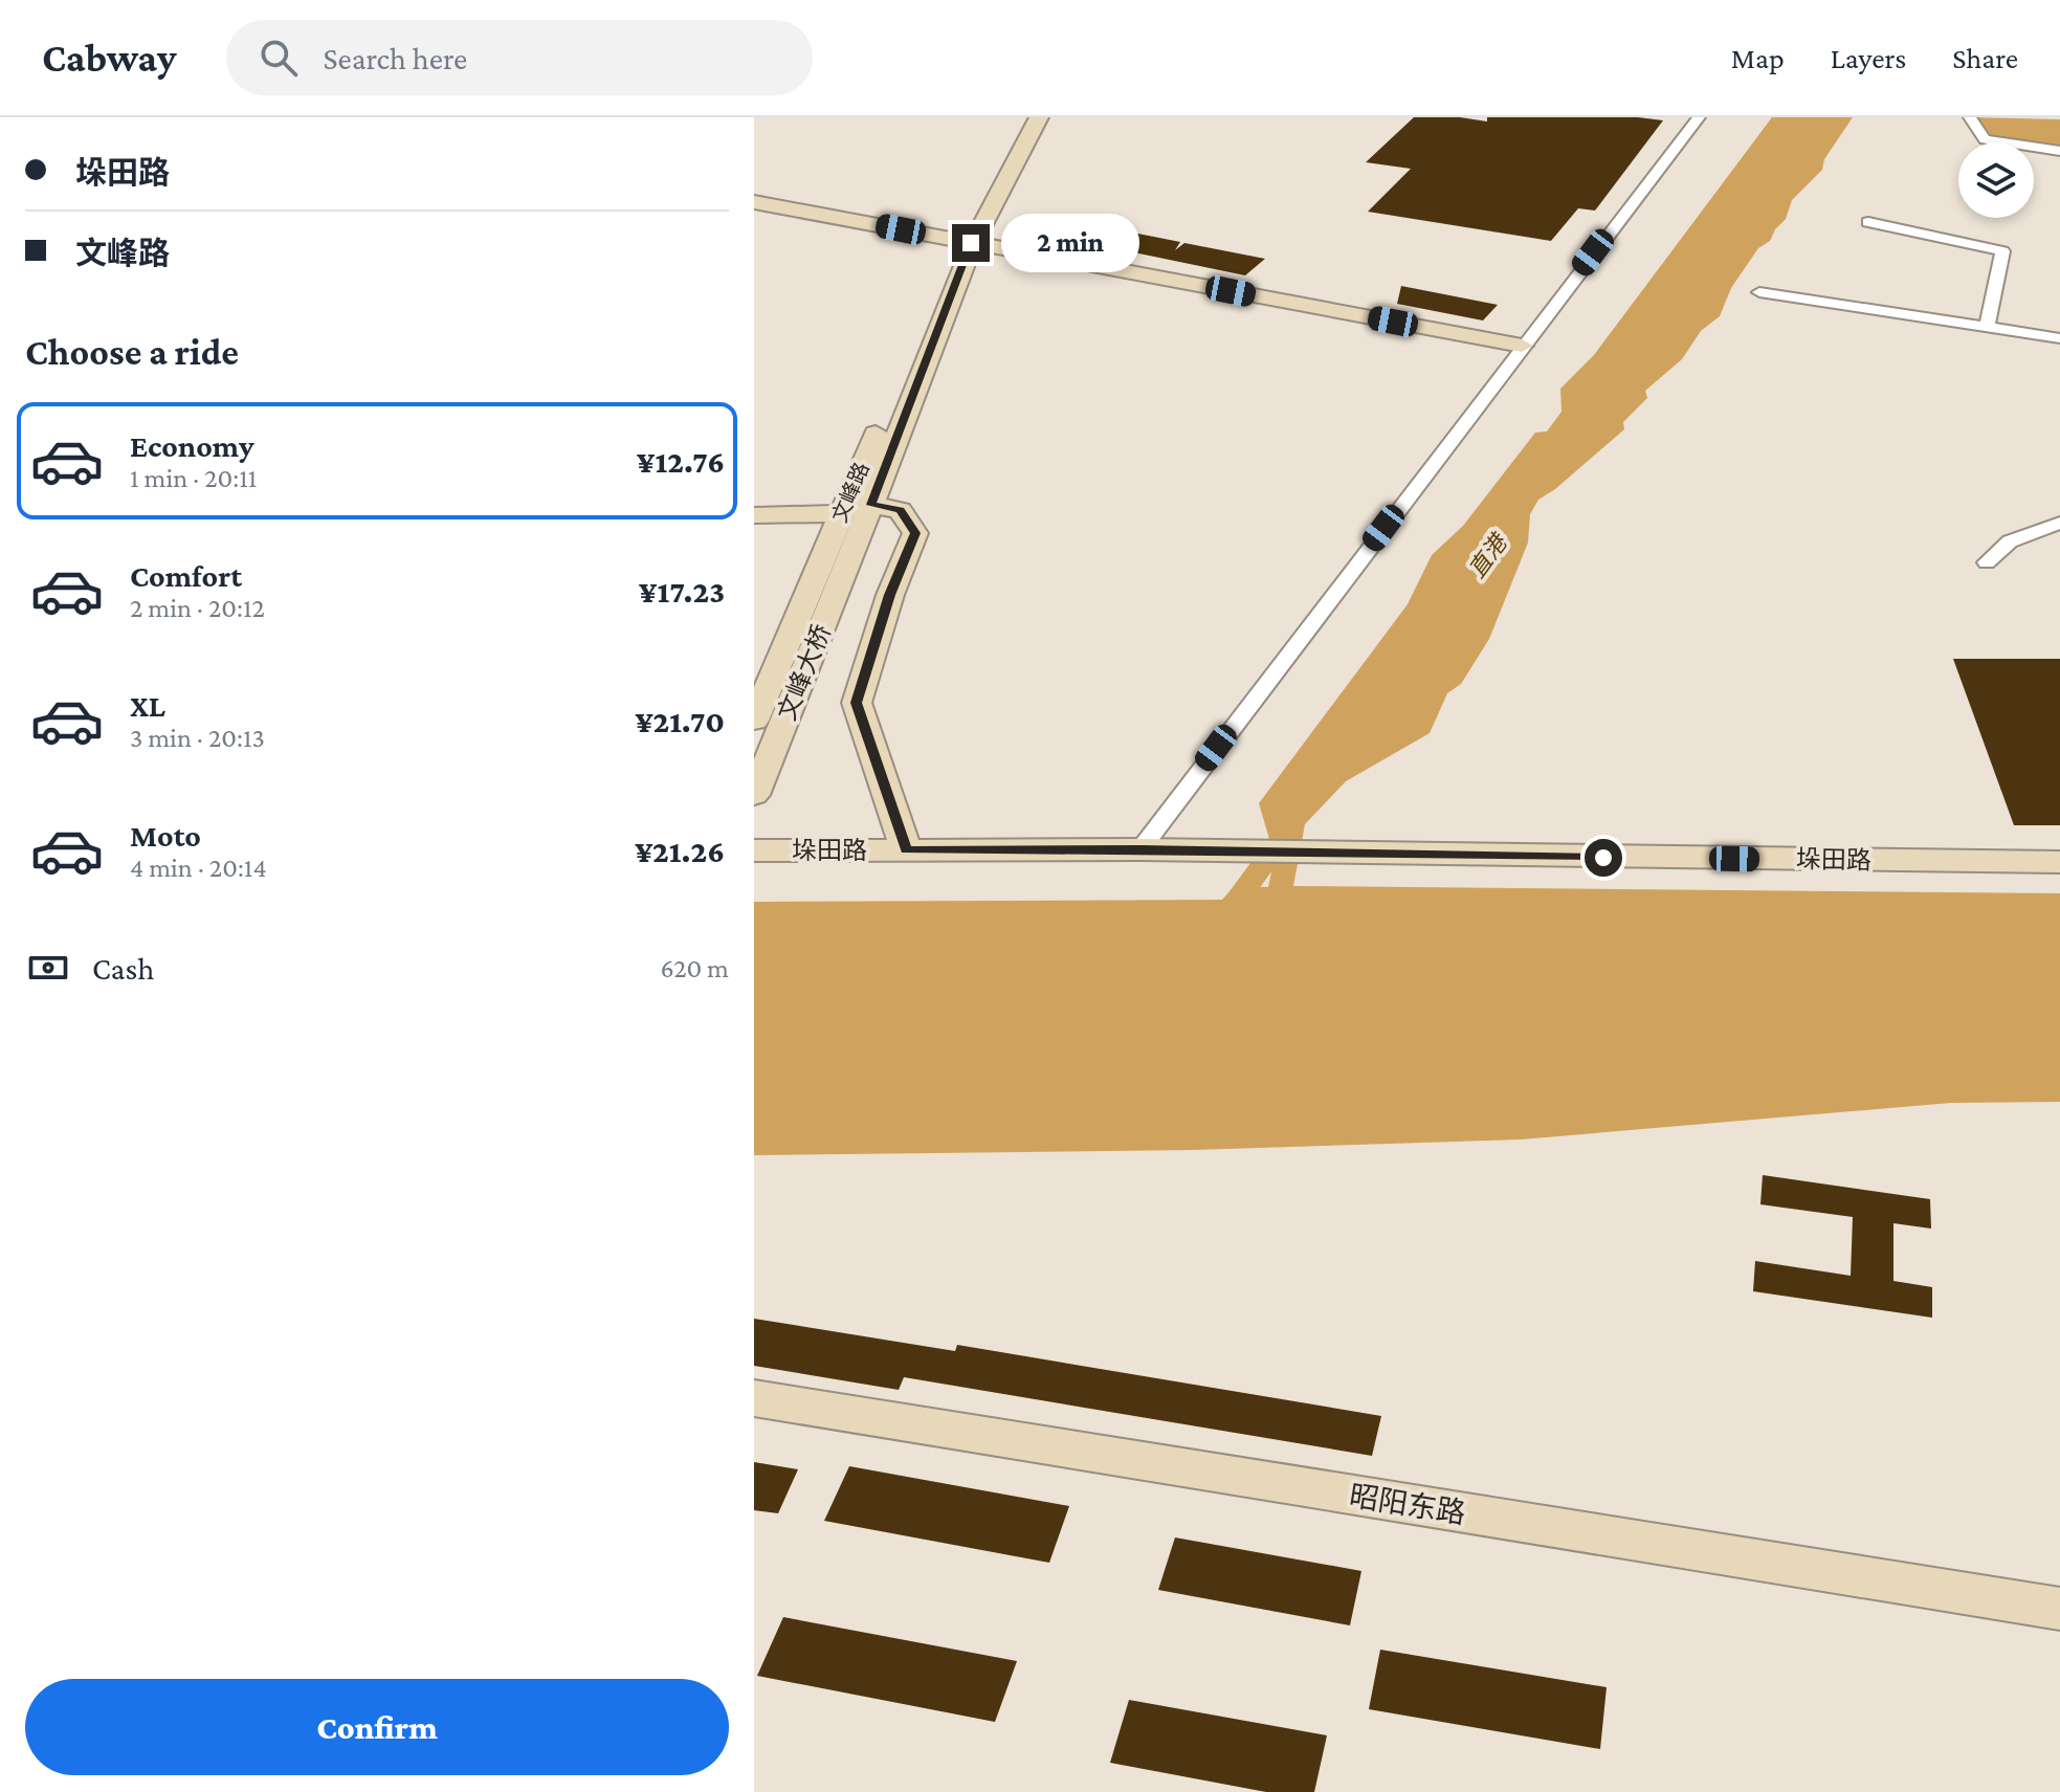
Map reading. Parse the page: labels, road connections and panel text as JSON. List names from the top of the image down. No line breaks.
{"streets":{"street":["文峰路","文峰大桥","垛田路","昭阳东路"]},"crossings":[["文峰路","文峰大桥"]],"water":["直港"],"page":{"header":"Cabway","search":"Search here","nav":["Map","Layers","Share"],"banner":["垛田路","文峰路"],"bubble":"2 min","heading":"Choose a ride","list":[{"name":"Economy","note":"1 min · 20:11","value":"¥12.76"},{"name":"Comfort","note":"2 min · 20:12","value":"¥17.23"},{"name":"XL","note":"3 min · 20:13","value":"¥21.70"},{"name":"Moto","note":"4 min · 20:14","value":"¥21.26"}],"pay":["Cash","620 m"],"buttons":"Confirm"}}
